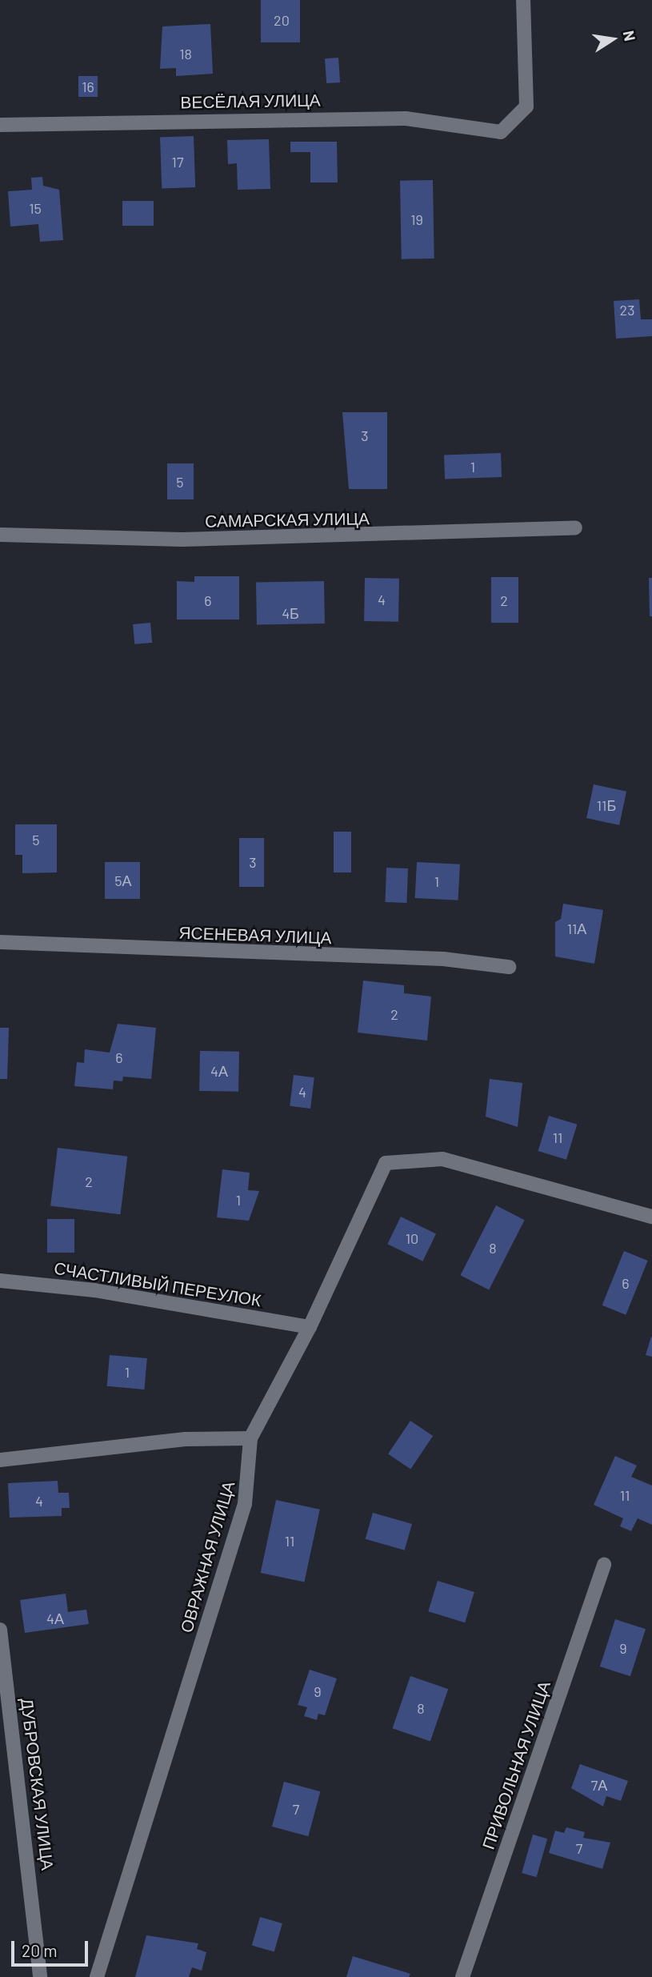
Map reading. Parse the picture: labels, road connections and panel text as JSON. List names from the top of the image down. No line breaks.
{"streets":{"street":["ВЕСЁЛАЯ УЛИЦА","САМАРСКАЯ УЛИЦА","ЯСЕНЕВАЯ УЛИЦА","СЧАСТЛИВЫЙ ПЕРЕУЛОК","ОВРАЖНАЯ УЛИЦА","ПРИВОЛЬНАЯ УЛИЦА","ДУБРОВСКАЯ УЛИЦА"]},"crossings":[["СЧАСТЛИВЫЙ ПЕРЕУЛОК","ОВРАЖНАЯ УЛИЦА"]],"house_numbers":["20","18","16","17","15","19","23","3","1","5","4","6","2","4Б","11Б","5","3","5А","1","11А","2","6","4А","4","11","2","1","10","8","6","1","11","4","11","4А","9","9","8","7А","7","7"],"scale_bar":"20 m","north":"right"}
